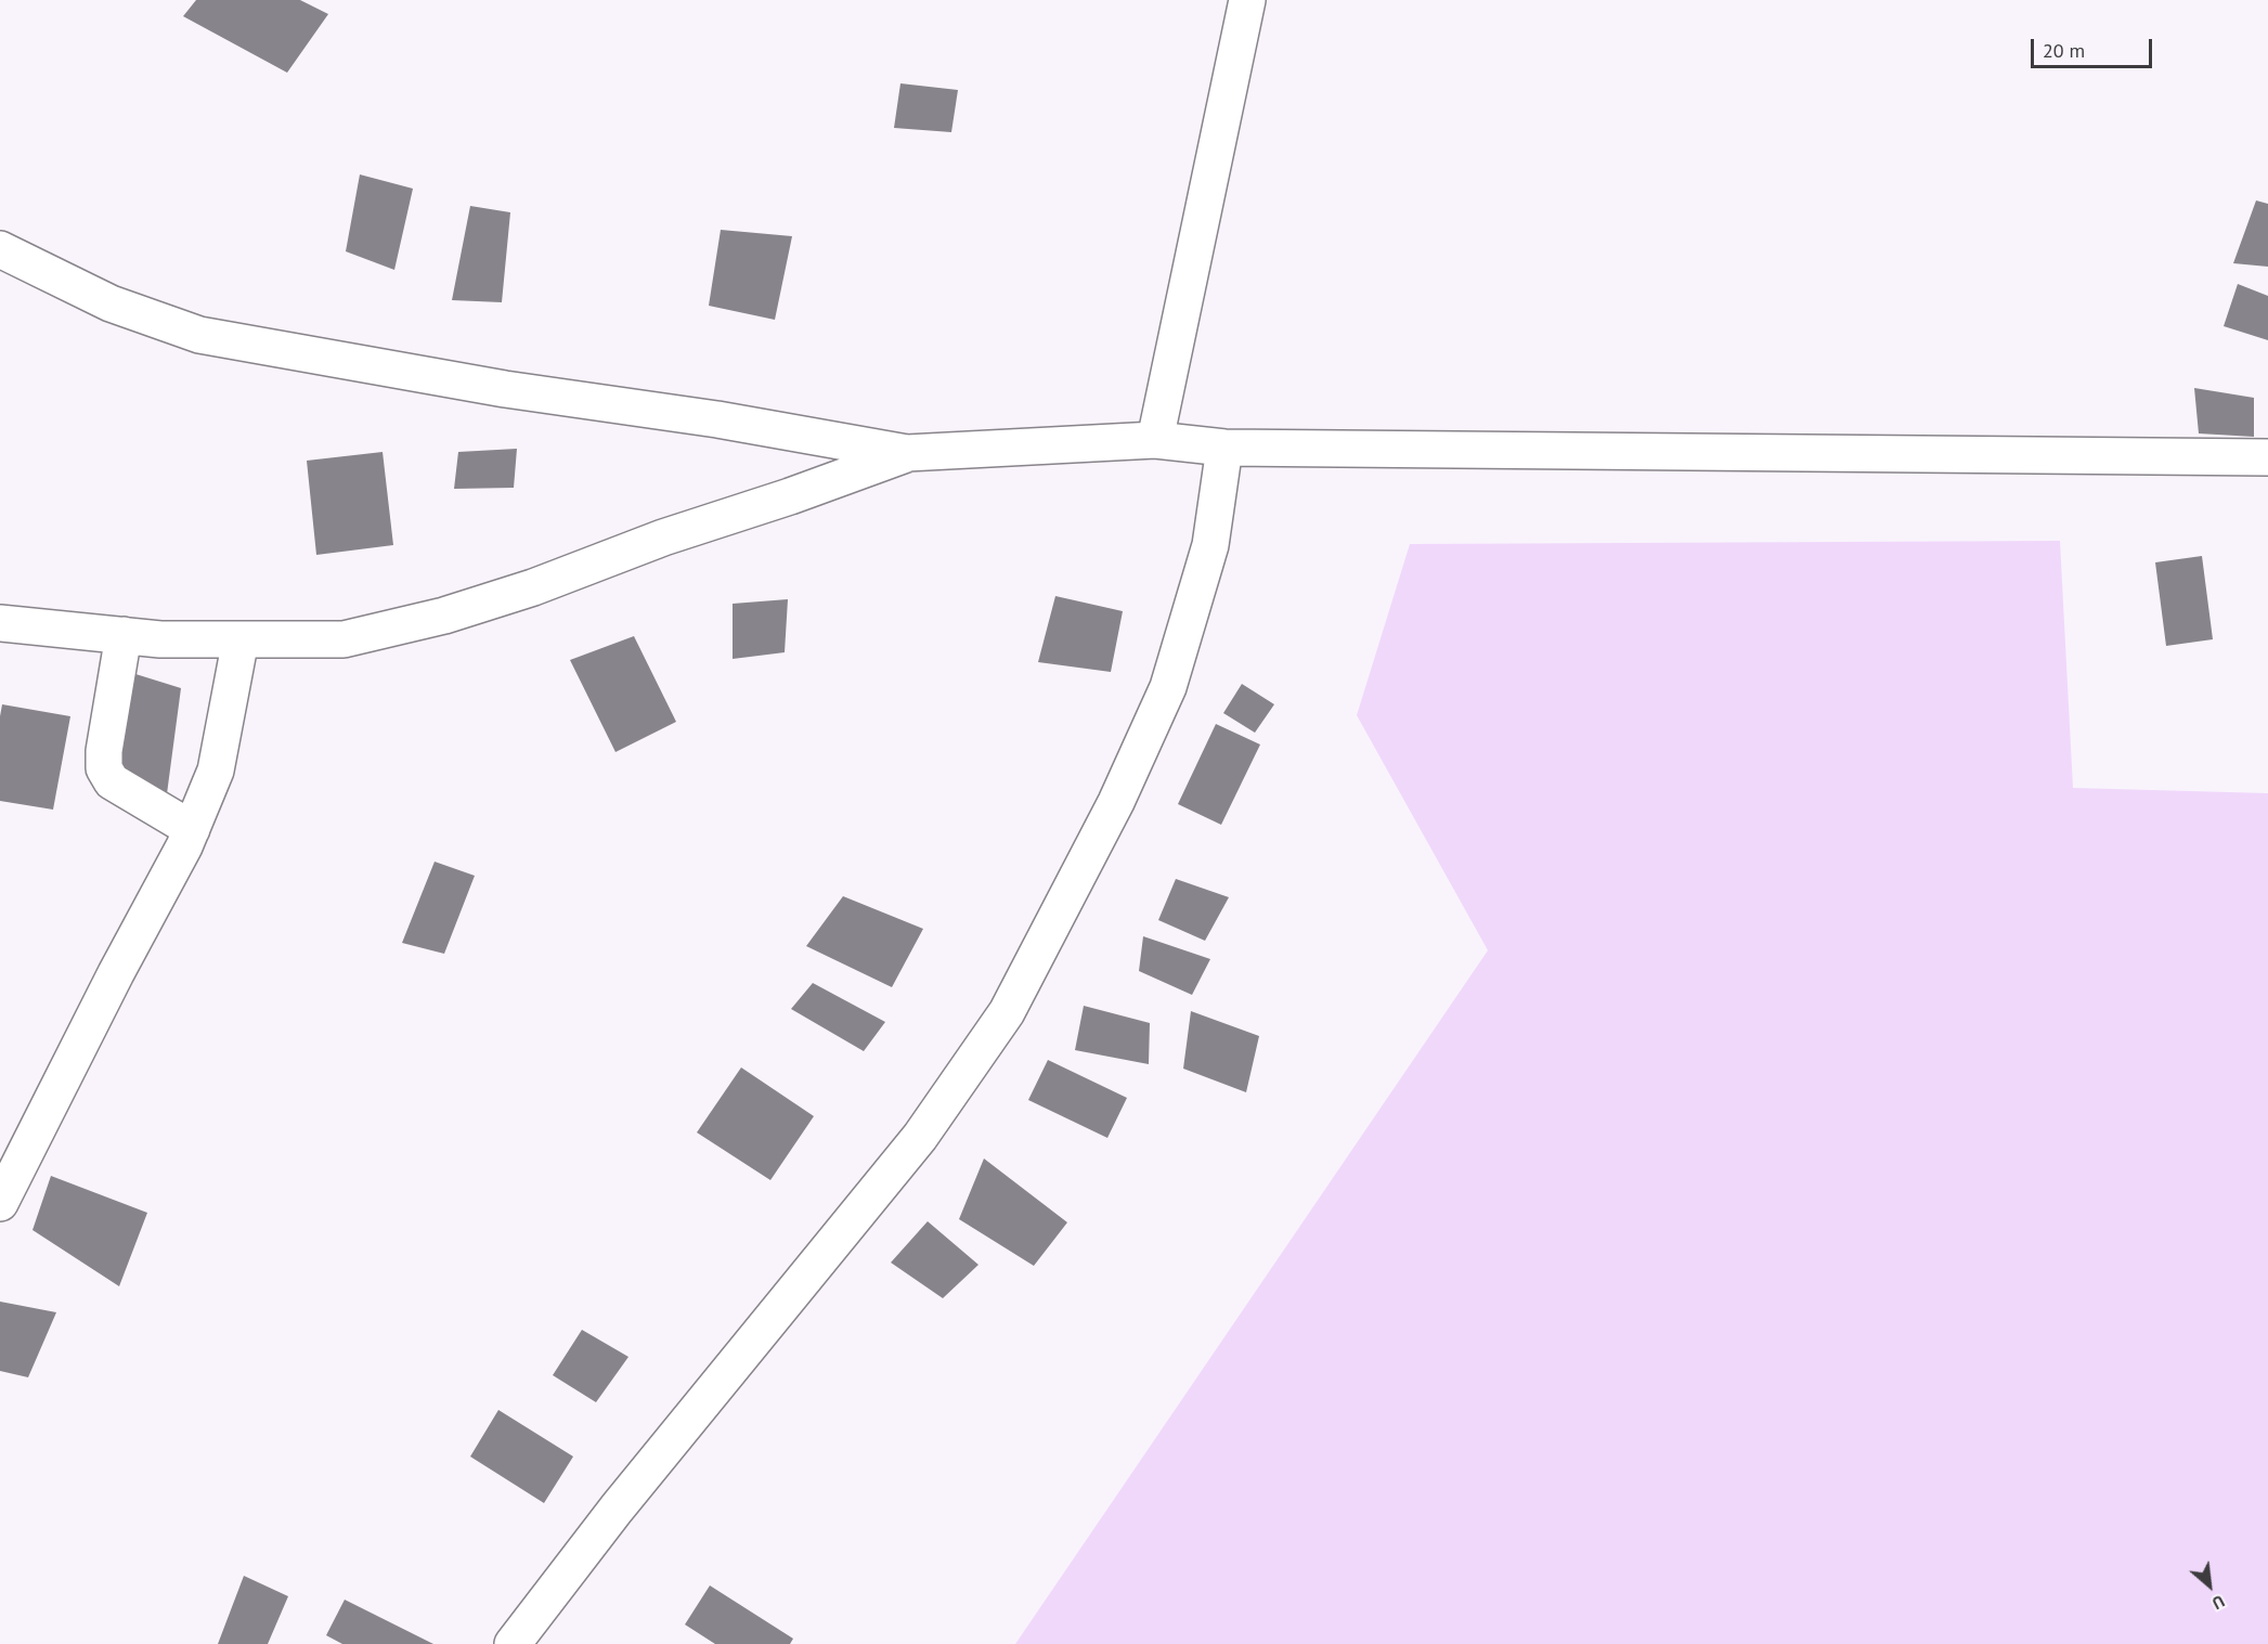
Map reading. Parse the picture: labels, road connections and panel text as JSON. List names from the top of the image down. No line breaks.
{"scale_bar":"20 m","north":"bottom right"}
